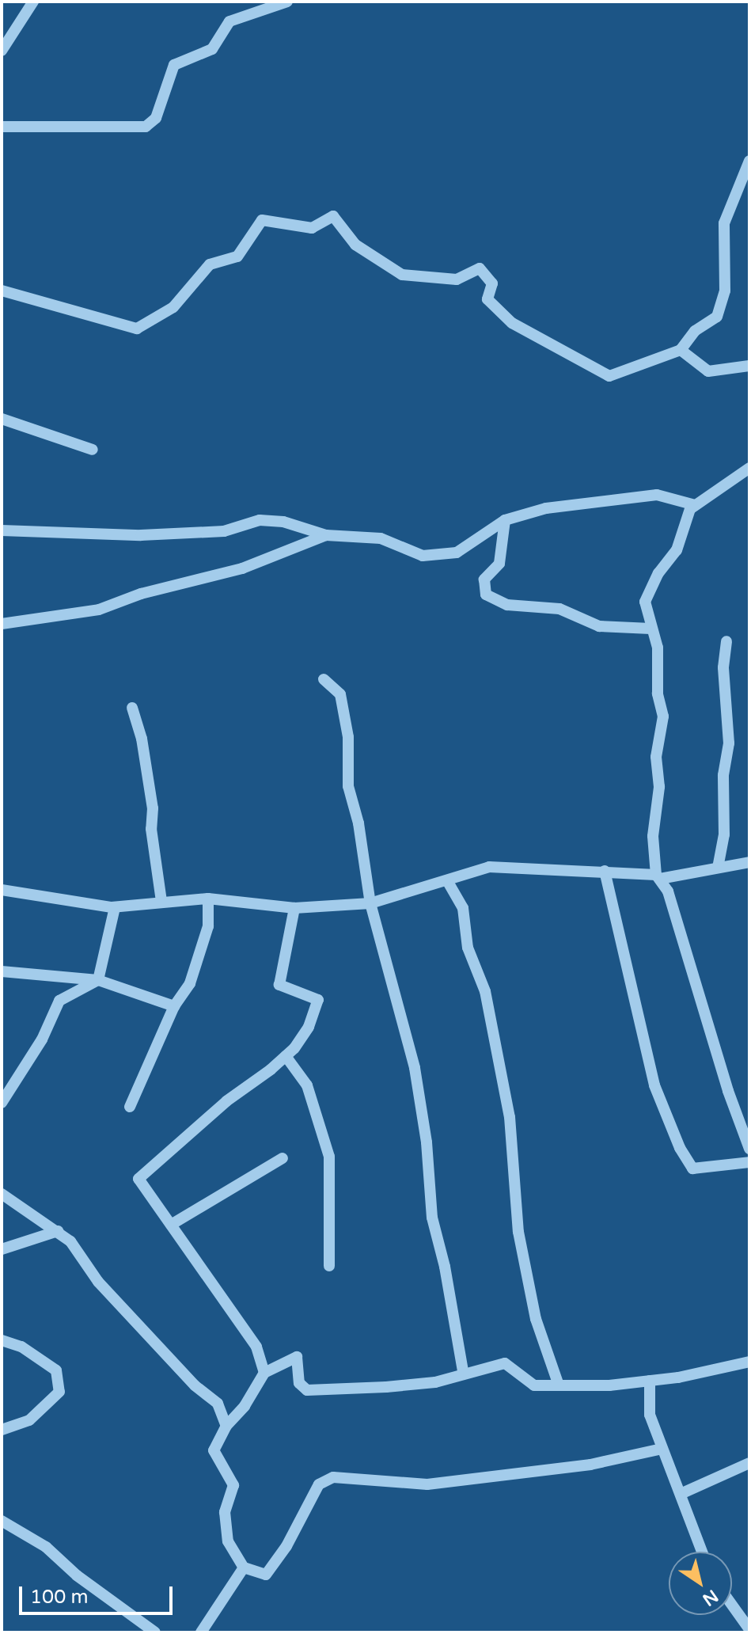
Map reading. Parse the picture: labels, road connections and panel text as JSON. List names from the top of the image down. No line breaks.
{"scale_bar":"100 m","north":"bottom right"}
